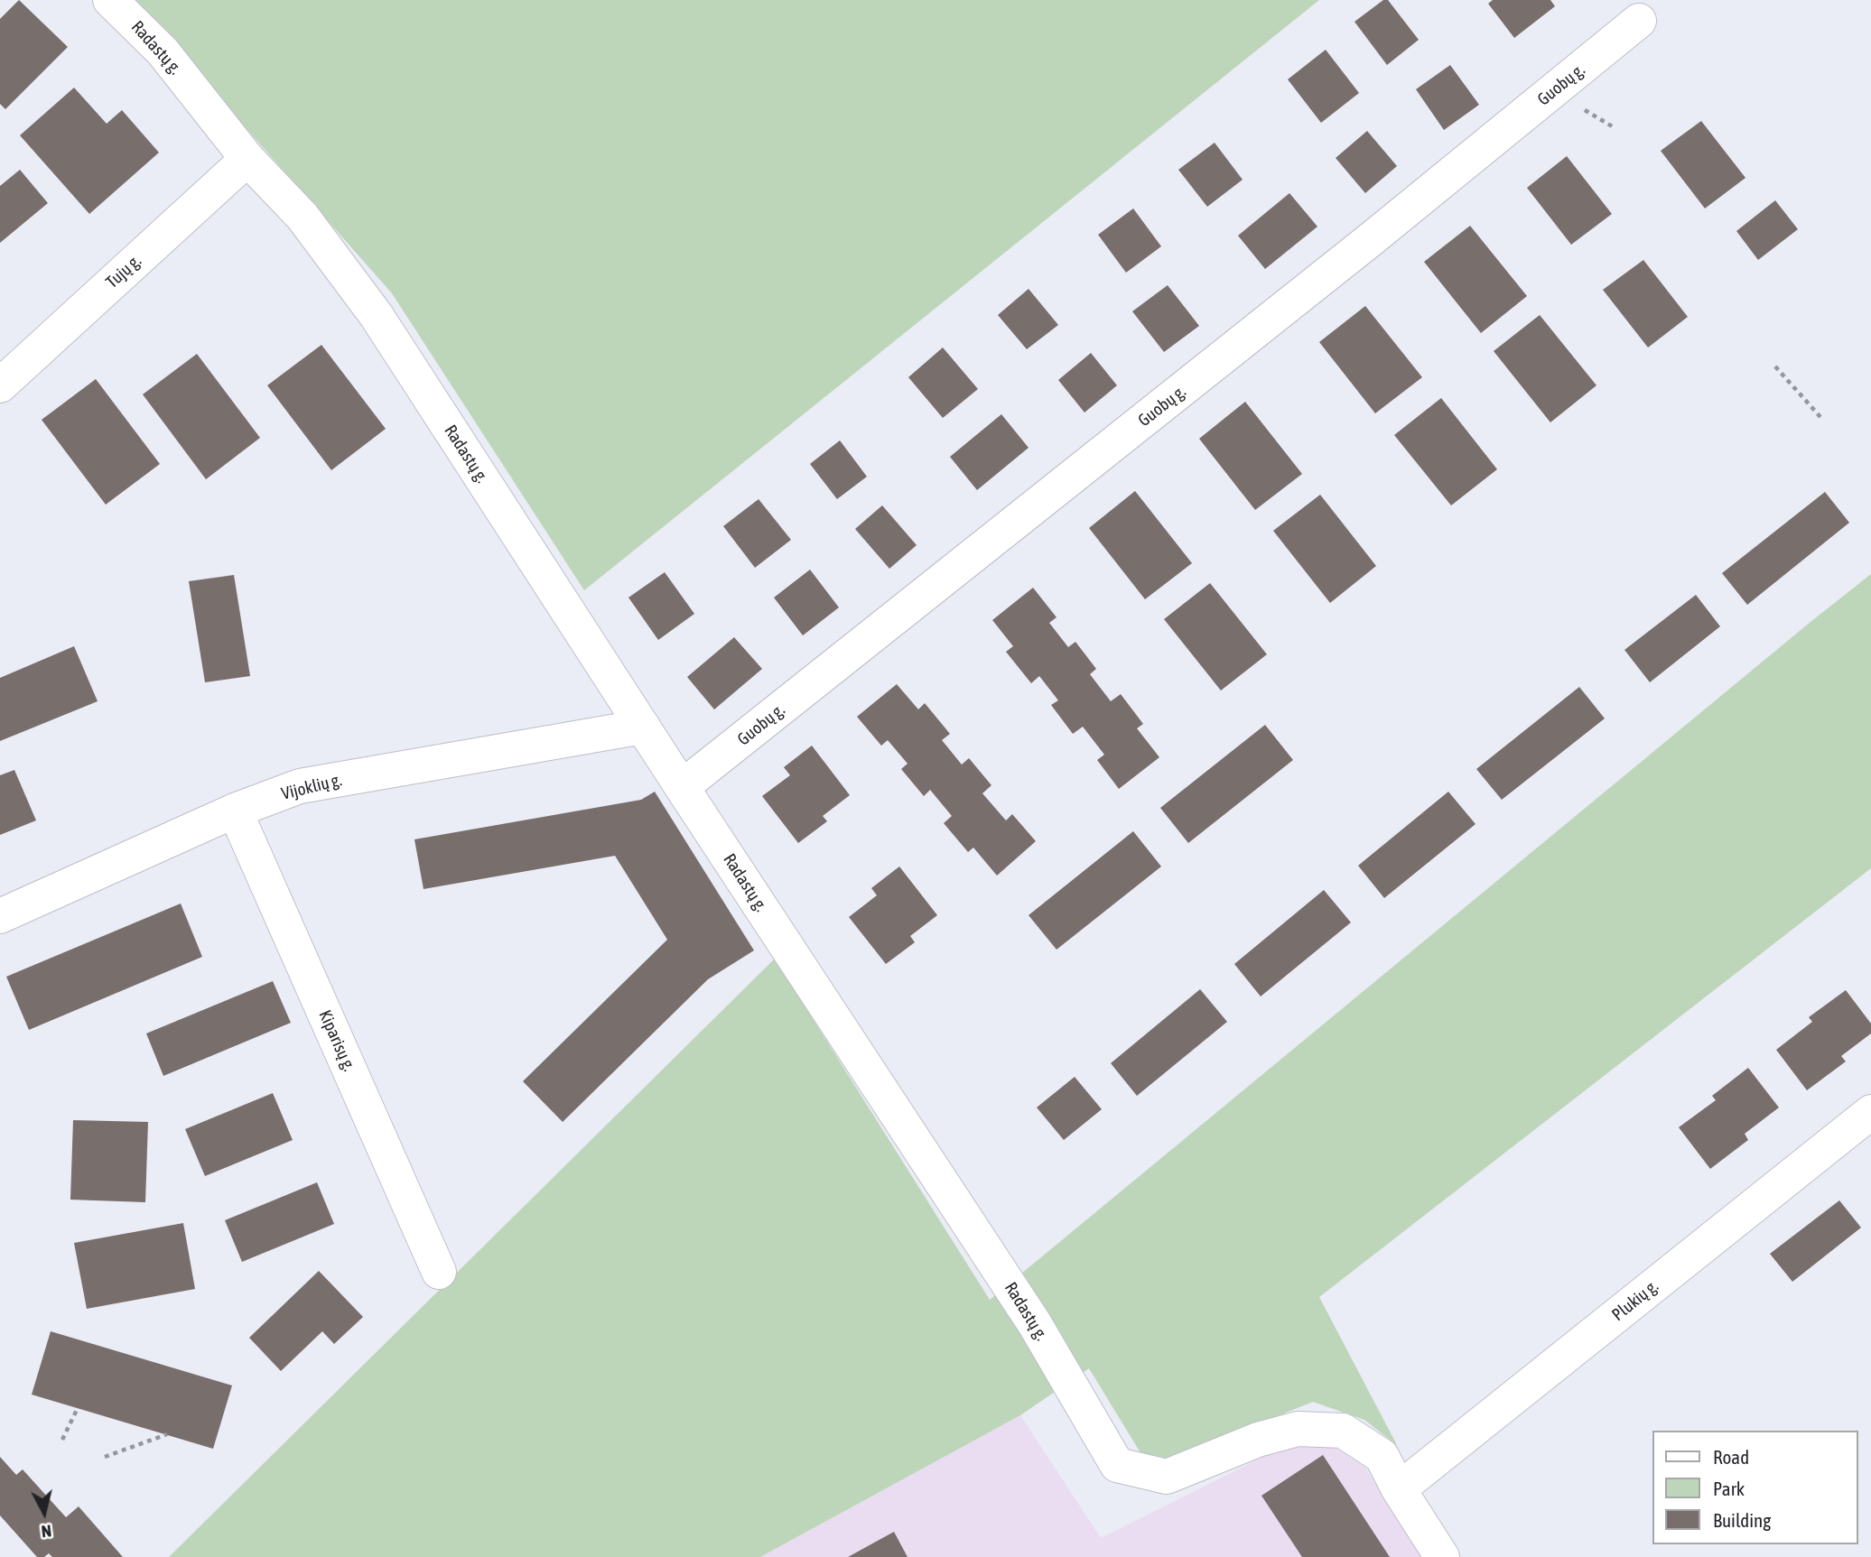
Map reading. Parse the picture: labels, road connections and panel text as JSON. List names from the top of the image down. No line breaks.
{"streets":{"street":["Radastų g.","Guobų g.","Tujų g.","Vijoklių g.","Kiparisų g.","Plukių g."]},"crossings":[["Radastų g.","Guobų g."],["Radastų g.","Tujų g."],["Radastų g.","Vijoklių g."],["Radastų g.","Plukių g."],["Vijoklių g.","Kiparisų g."]],"legend":["Road","Park","Building"],"north":"bottom"}
